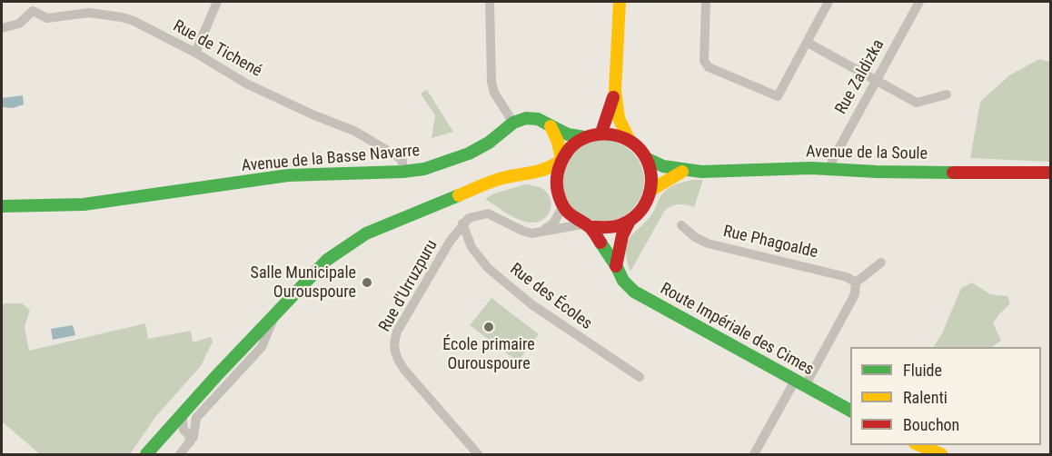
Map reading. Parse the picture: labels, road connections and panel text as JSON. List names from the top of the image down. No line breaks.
{"streets":{"street":["Rue de Tichené","Rue Zaldizka","Avenue de la Soule","Avenue de la Basse Navarre","Rue Phagoalde","Rue d'Urruzpuru","Rue des Écoles","Route Impériale des Cimes"]},"crossings":[["Rue de Tichené","Avenue de la Basse Navarre"],["Rue Zaldizka","Avenue de la Soule"],["Avenue de la Soule","Route Impériale des Cimes"],["Rue d'Urruzpuru","Rue des Écoles"]],"places":["Salle Municipale Ourouspoure","École primaire Ourouspoure"],"legend":["Fluide","Ralenti","Bouchon"]}
